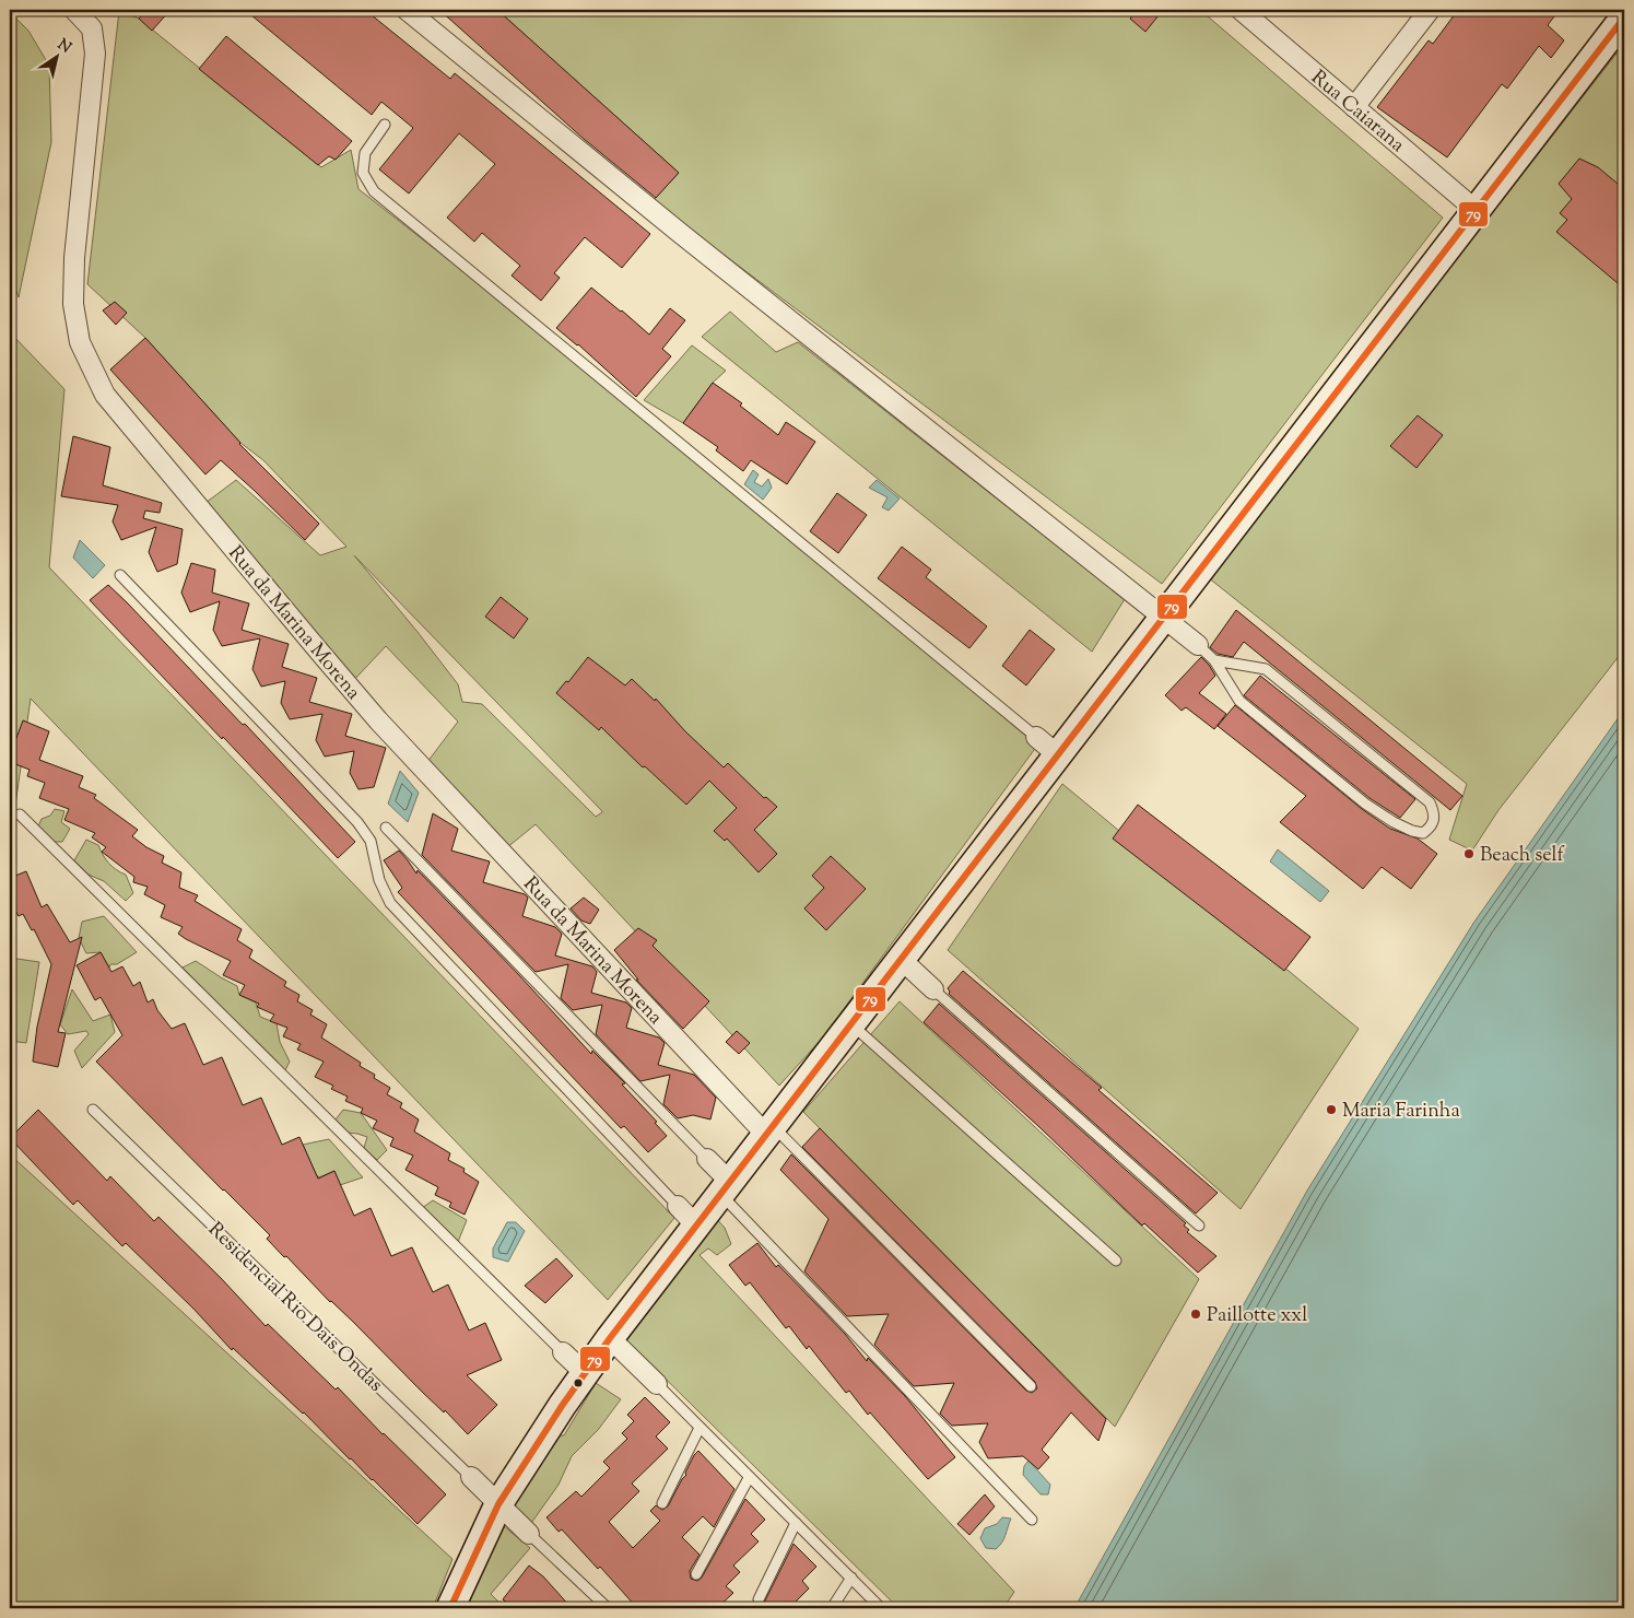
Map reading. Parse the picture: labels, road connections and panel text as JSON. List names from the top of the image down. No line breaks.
{"streets":{"street":["Rua Caiarana","Rua da Marina Morena","Residencial Rio Dais Ondas"]},"places":["Beach self","Maria Farinha","Paillotte xxl"],"lines":["transit line 79"],"north":"top right"}
